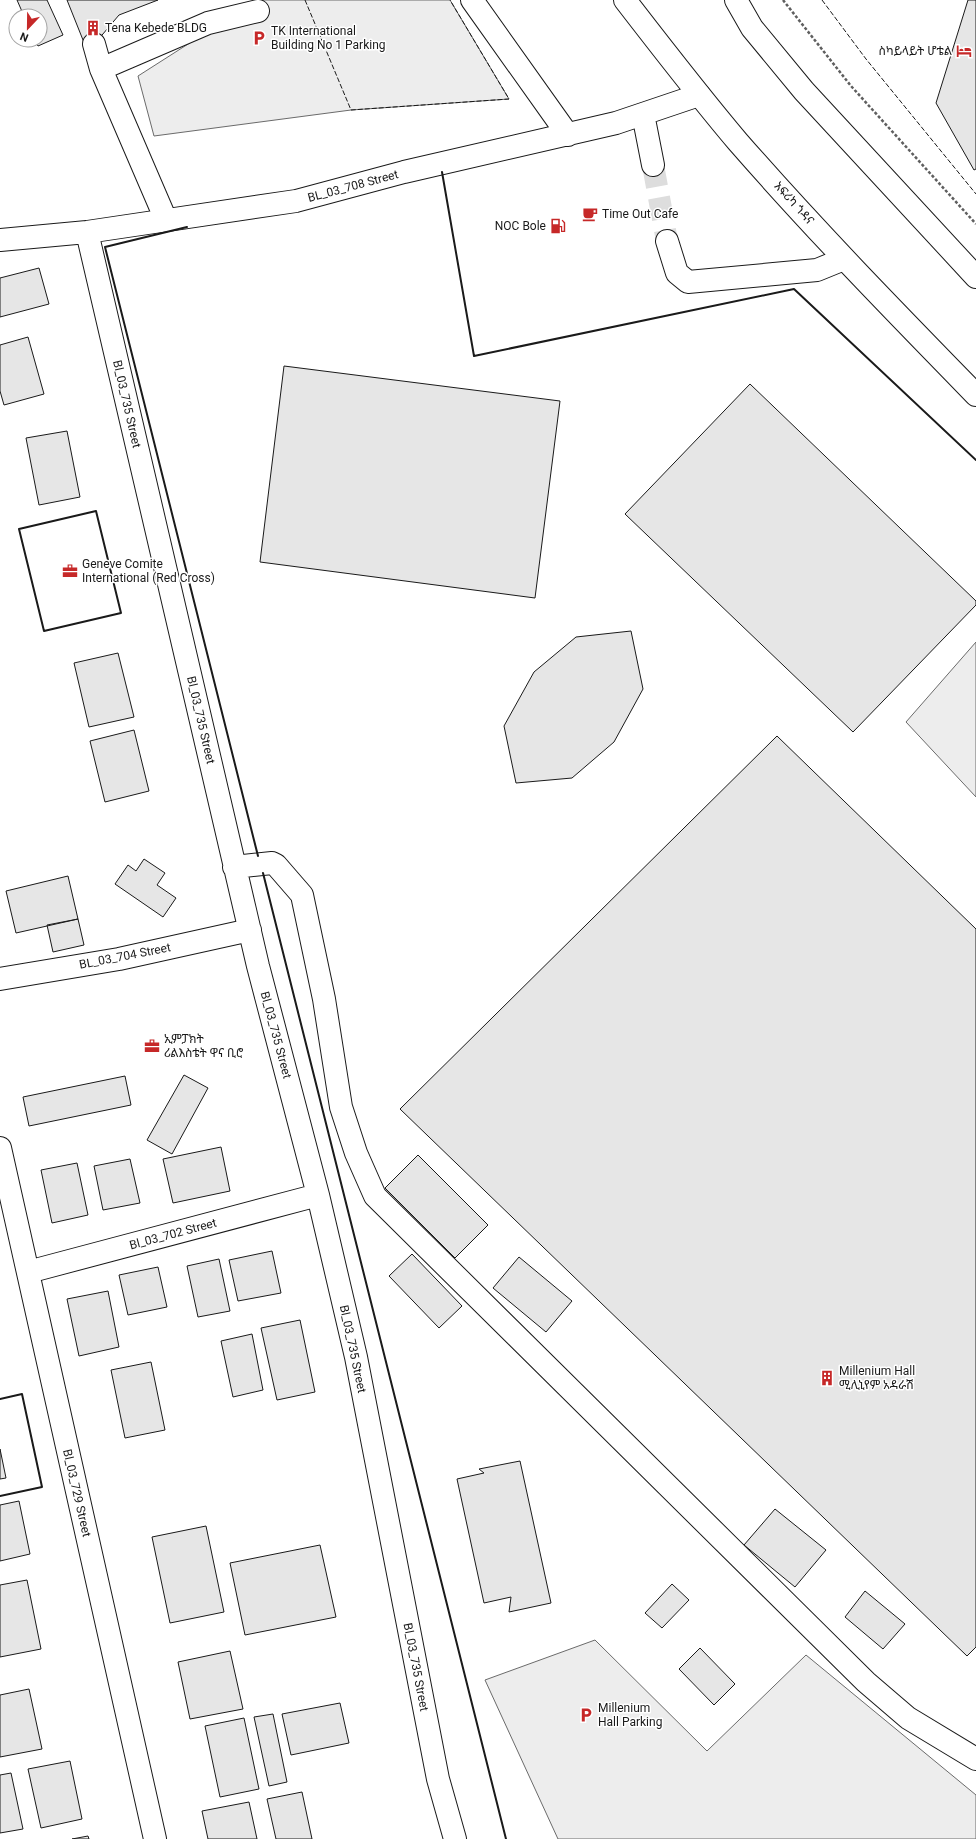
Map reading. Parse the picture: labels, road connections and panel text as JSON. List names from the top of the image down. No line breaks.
{"streets":{"street":["BL_03_708 Street","አፍሪካ ጎዳና","Bl_03_735 Street","BL_03_704 Street","Bl_03_702 Street","Bl_03_729 Street"]},"crossings":[["BL_03_708 Street","አፍሪካ ጎዳና"],["BL_03_708 Street","Bl_03_735 Street"],["Bl_03_735 Street","BL_03_704 Street"],["Bl_03_735 Street","Bl_03_702 Street"],["Bl_03_702 Street","Bl_03_729 Street"]],"places":{"building":["Tena Kebede BLDG","Millenium Hall ሚሊኒየም አዳራሽ"],"parking":["TK International Building No 1 Parking","Millenium Hall Parking"],"hotel":["ስካይላይት ሆቴል"],"cafe":["Time Out Cafe"],"fuel station":["NOC Bole"],"office":["Geneve Comite International (Red Cross)","ኢምፓክት ሪልእስቴት ዋና ቢሮ"]},"north":"bottom"}
